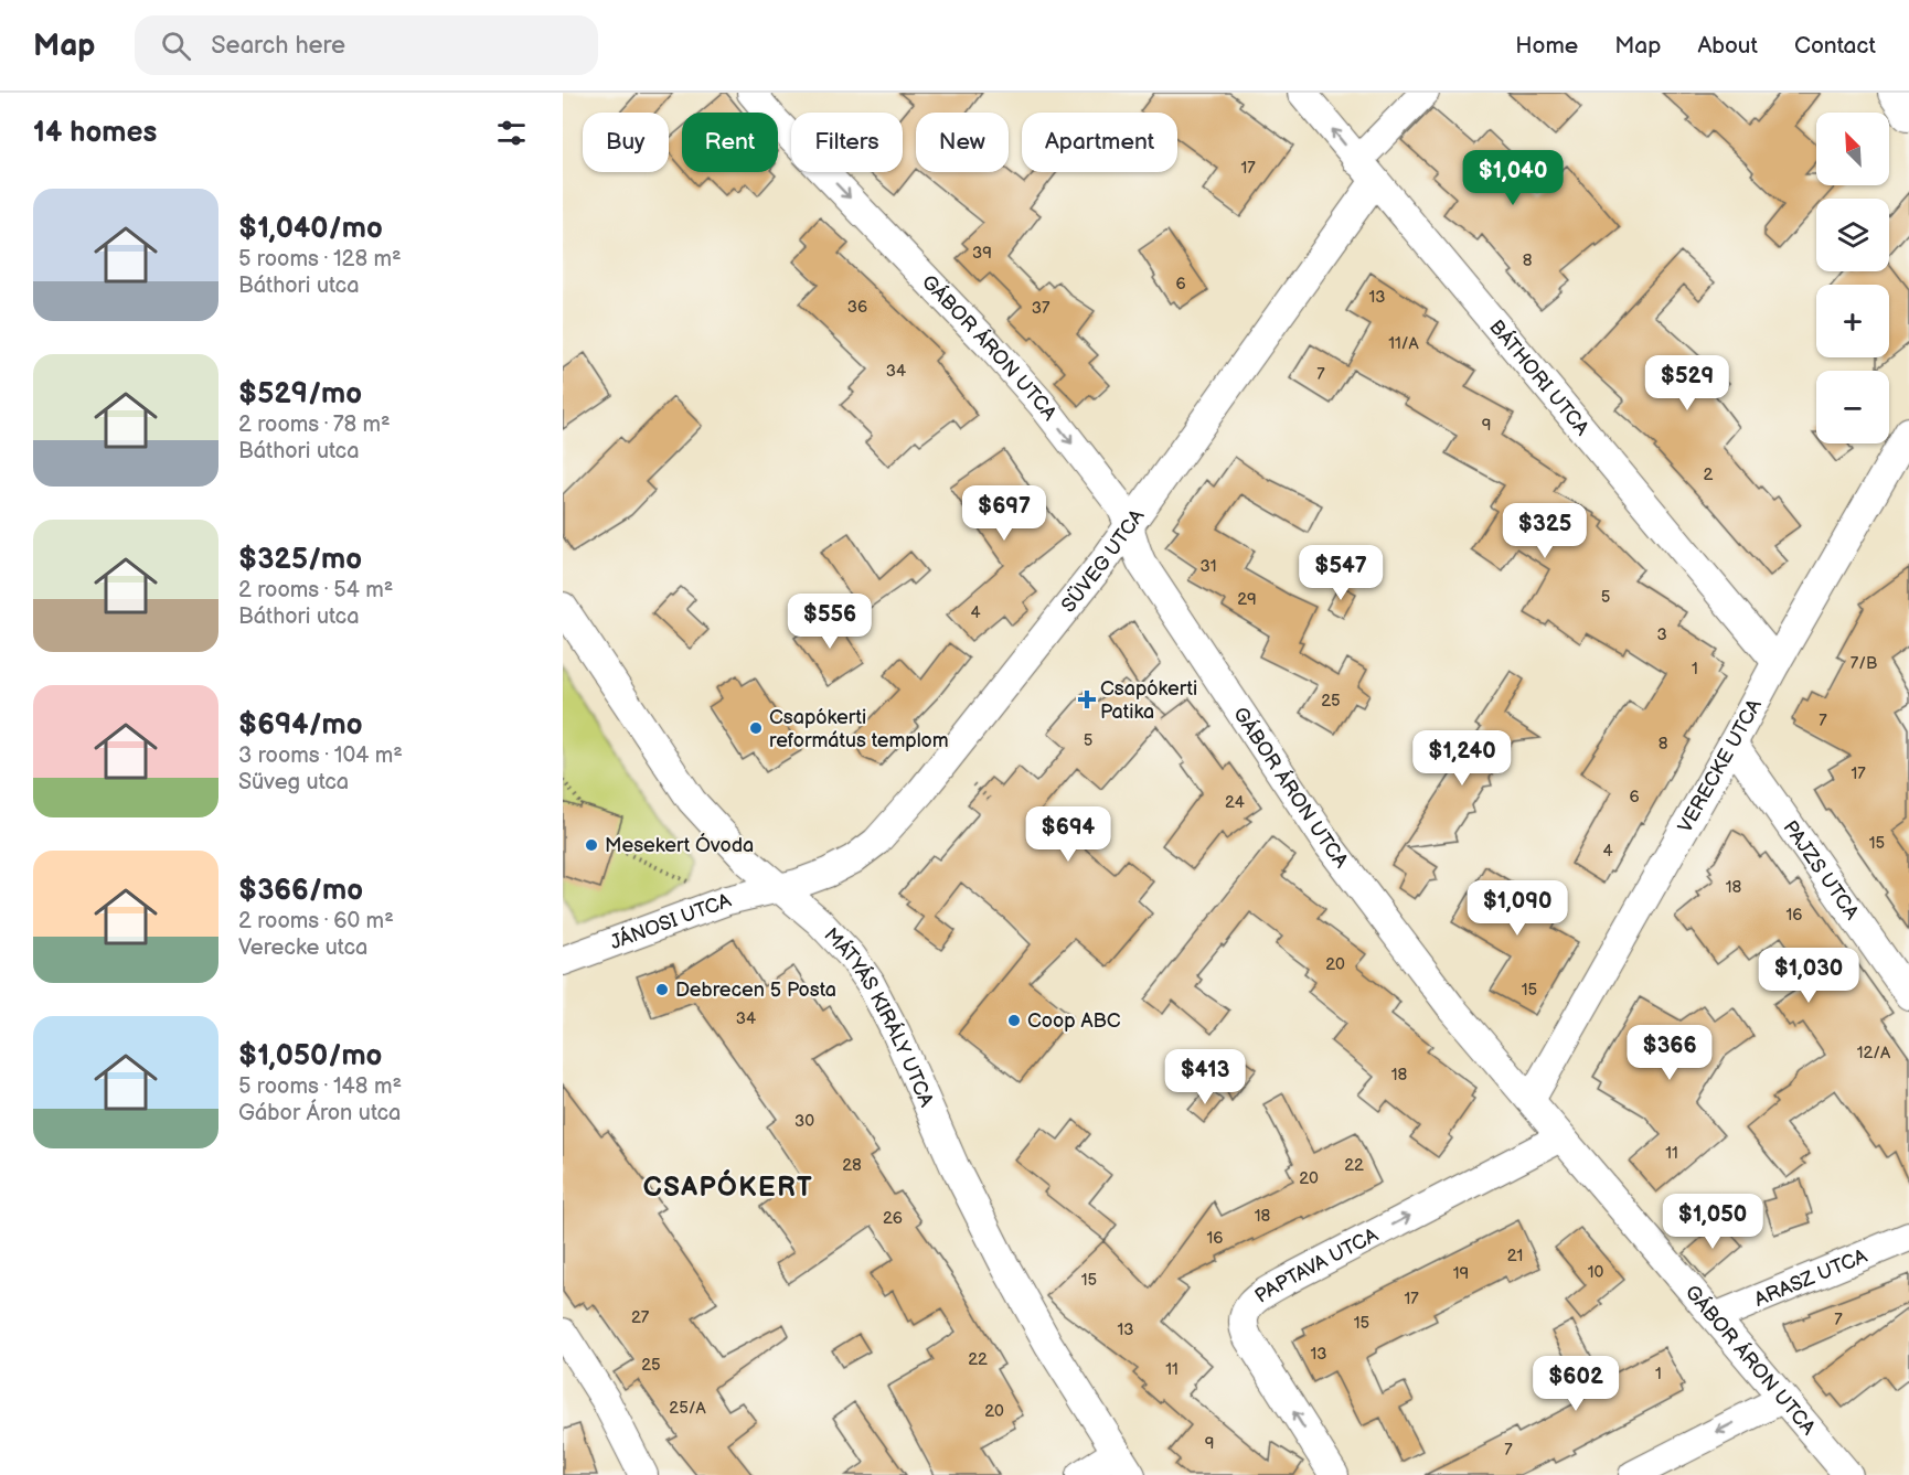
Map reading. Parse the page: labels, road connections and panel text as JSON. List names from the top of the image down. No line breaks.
{"streets":{"street":["GÁBOR ÁRON UTCA","BÁTHORI UTCA","SÜVEG UTCA","VERECKE UTCA","PAJZS UTCA","JÁNOSI UTCA","MÁTYÁS KIRÁLY UTCA","PAPTAVA UTCA","ARASZ UTCA"]},"crossings":[["GÁBOR ÁRON UTCA","SÜVEG UTCA"],["GÁBOR ÁRON UTCA","VERECKE UTCA"],["GÁBOR ÁRON UTCA","PAPTAVA UTCA"],["GÁBOR ÁRON UTCA","ARASZ UTCA"],["BÁTHORI UTCA","SÜVEG UTCA"],["BÁTHORI UTCA","VERECKE UTCA"],["SÜVEG UTCA","JÁNOSI UTCA"],["SÜVEG UTCA","MÁTYÁS KIRÁLY UTCA"],["VERECKE UTCA","PAJZS UTCA"],["JÁNOSI UTCA","MÁTYÁS KIRÁLY UTCA"]],"districts":["CSAPÓKERT"],"places":{"health":["Csapókerti Patika"],"other":["Csapókerti református templom","Mesekert Óvoda","Debrecen 5 Posta","Coop ABC"]},"house_numbers":["17","39","8","6","13","36","37","11/A","34","7","9","2","31","5","29","4","3","7/B","1","25","7","5","8","17","6","24","15","4","18","16","20","15","34","12/A","18","30","11","28","22","20","18","26","16","21","10","19","15","17","27","7","15","13","13","22","25","11","1","25/A","20","9","7"],"north":"top left","page":{"header":"Map","search":"Search here","nav":["Home","Map","About","Contact"],"heading":"14 homes","map_buttons":["+","−"],"chip":["Buy","Rent","Filters","New","Apartment"],"price":["$1,040","$529","$697","$325","$547","$556","$1,240","$694","$1,090","$1,030","$366","$413","$1,050","$602"],"list":[{"name":"$1,040/mo","note":"5 rooms · 128 m² · Báthori utca"},{"name":"$529/mo","note":"2 rooms · 78 m² · Báthori utca"},{"name":"$325/mo","note":"2 rooms · 54 m² · Báthori utca"},{"name":"$694/mo","note":"3 rooms · 104 m² · Süveg utca"},{"name":"$366/mo","note":"2 rooms · 60 m² · Verecke utca"},{"name":"$1,050/mo","note":"5 rooms · 148 m² · Gábor Áron utca"}]}}
